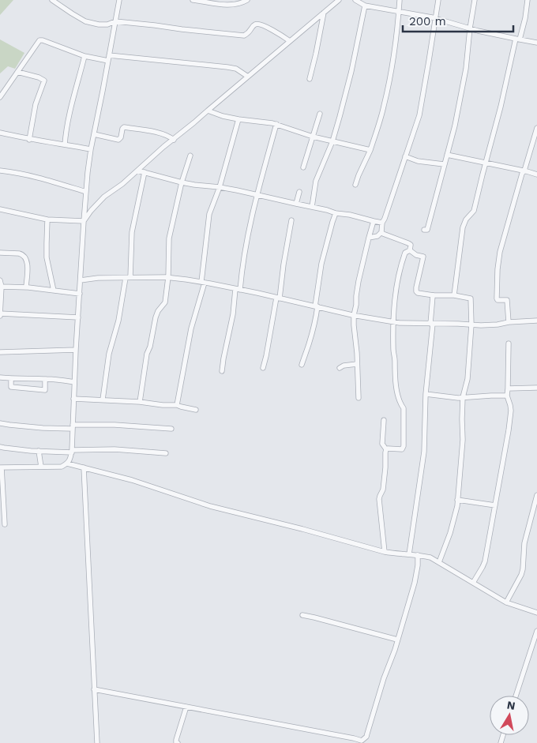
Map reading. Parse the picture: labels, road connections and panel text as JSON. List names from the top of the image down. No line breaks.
{"scale_bar":"200 m","north":"top"}
